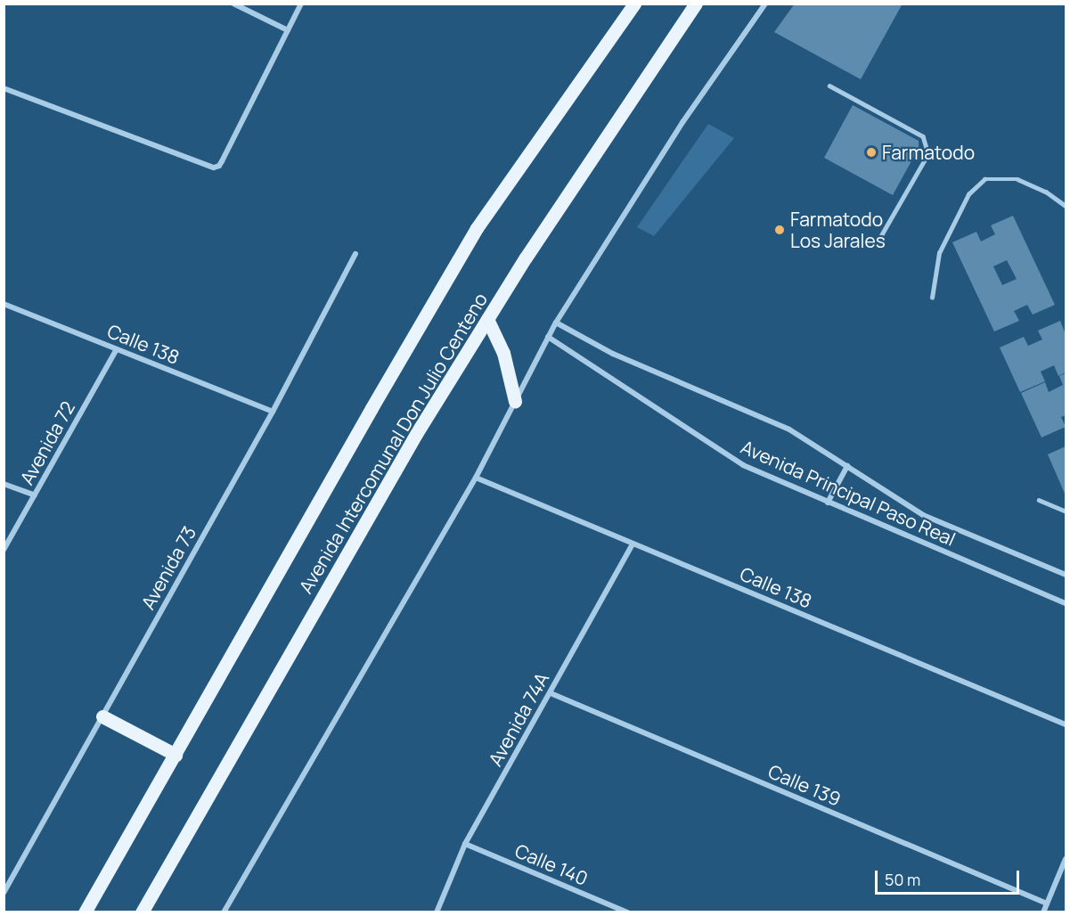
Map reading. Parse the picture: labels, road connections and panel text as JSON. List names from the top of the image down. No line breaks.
{"streets":{"main road":["Avenida Intercomunal Don Julio Centeno"],"street":["Calle 138","Avenida 72","Avenida Principal Paso Real","Avenida 73","Avenida 74A","Calle 139","Calle 140"]},"crossings":[["Calle 138","Avenida 72"],["Calle 138","Avenida 73"],["Calle 138","Avenida 74A"],["Avenida 74A","Calle 139"],["Avenida 74A","Calle 140"]],"places":["Farmatodo","Farmatodo Los Jarales"],"scale_bar":"50 m"}
